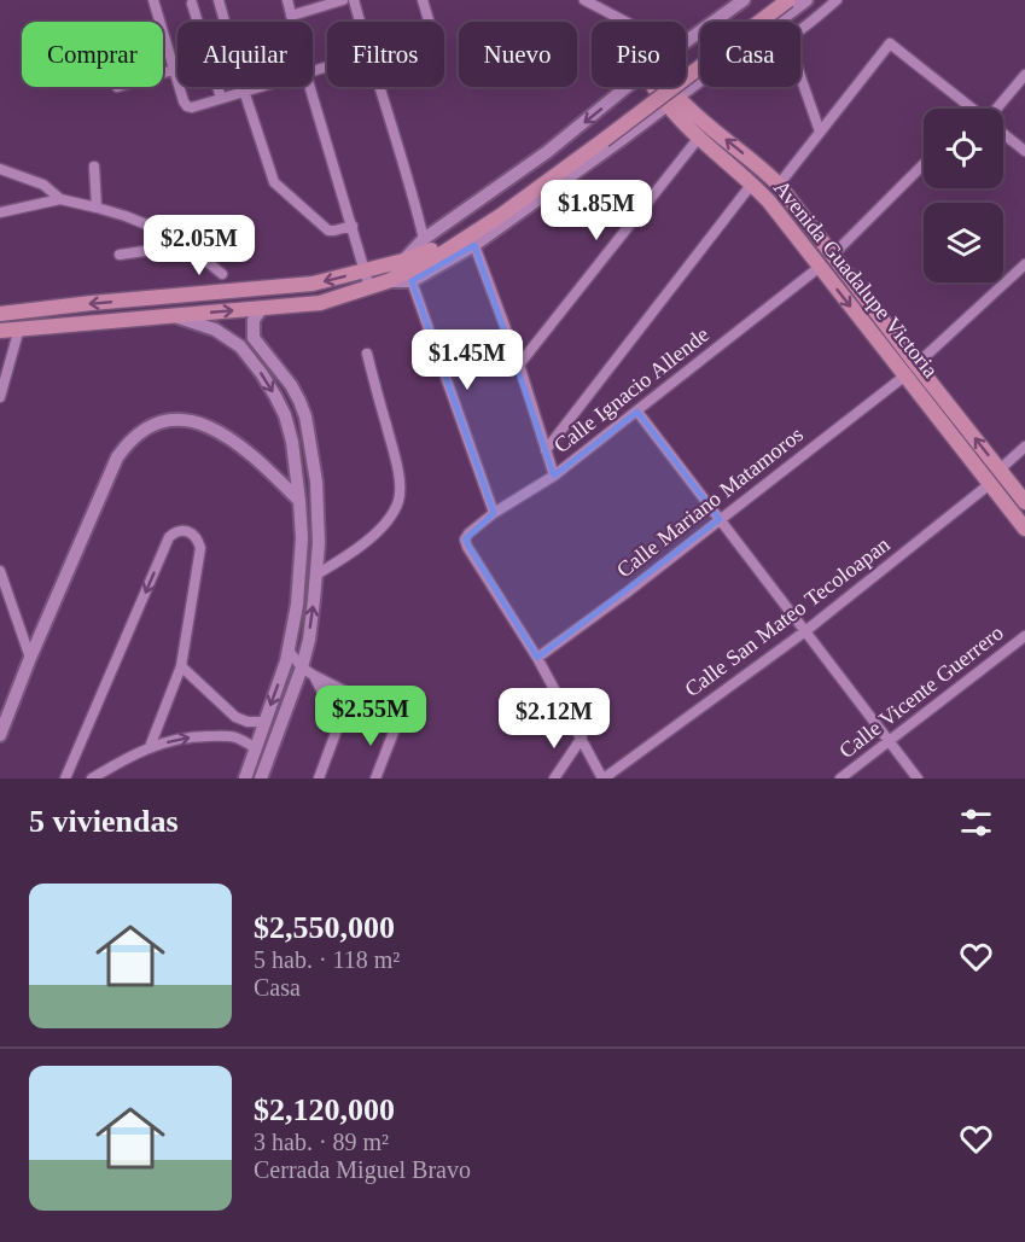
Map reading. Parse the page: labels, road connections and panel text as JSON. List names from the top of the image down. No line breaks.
{"streets":{"main road":["Avenida Guadalupe Victoria"],"street":["Calle Ignacio Allende","Calle Mariano Matamoros","Calle San Mateo Tecoloapan","Calle Vicente Guerrero"]},"crossings":[["Avenida Guadalupe Victoria","Calle Ignacio Allende"],["Avenida Guadalupe Victoria","Calle Mariano Matamoros"],["Avenida Guadalupe Victoria","Calle San Mateo Tecoloapan"],["Calle Ignacio Allende","Calle Mariano Matamoros"]],"page":{"chip":["Comprar","Alquilar","Filtros","Nuevo","Piso","Casa"],"price":["$1.85M","$2.05M","$1.45M","$2.55M","$2.12M"],"heading":"5 viviendas","list":[{"name":"$2,550,000","note":"5 hab. · 118 m² · Casa"},{"name":"$2,120,000","note":"3 hab. · 89 m² · Cerrada Miguel Bravo"}]}}
